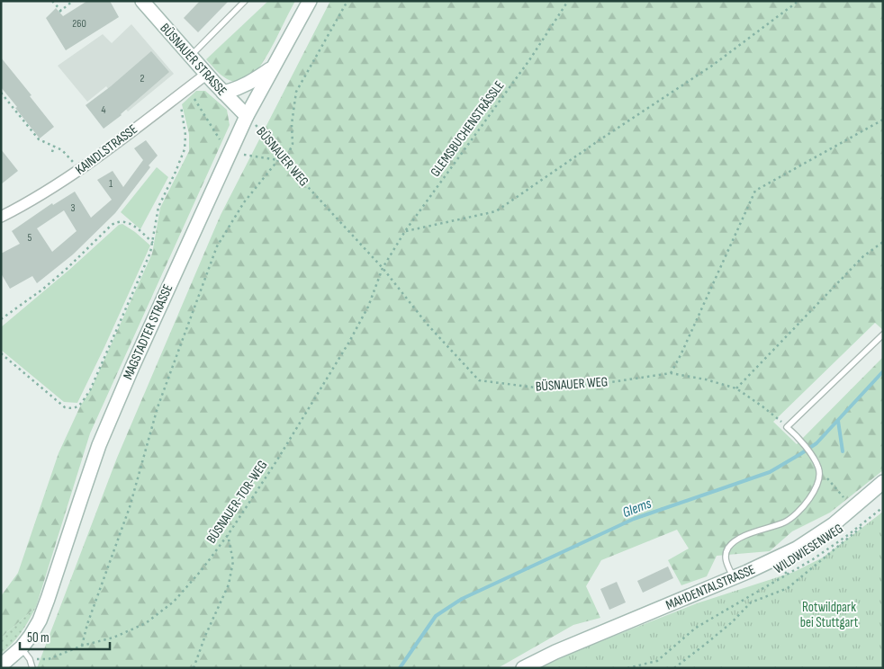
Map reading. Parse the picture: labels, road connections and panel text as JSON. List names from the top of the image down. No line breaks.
{"streets":{"main road":["BÜSNAUER STRASSE","MAGSTADTER STRASSE","MAHDENTALSTRASSE"],"street":["KAINDLSTRASSE"],"path":["GLEMSBUCHENSTRÄSSLE","BÜSNAUER WEG","BÜSNAUER-TOR-WEG","WILDWIESENWEG"]},"crossings":[["BÜSNAUER STRASSE","KAINDLSTRASSE"],["BÜSNAUER STRASSE","BÜSNAUER WEG"],["BÜSNAUER STRASSE","MAGSTADTER STRASSE"],["GLEMSBUCHENSTRÄSSLE","BÜSNAUER WEG"],["GLEMSBUCHENSTRÄSSLE","BÜSNAUER-TOR-WEG"],["BÜSNAUER WEG","MAGSTADTER STRASSE"],["BÜSNAUER WEG","BÜSNAUER-TOR-WEG"]],"water":["Glems"],"parks":["Rotwildpark bei Stuttgart"],"house_numbers":["260","2","4","1","3","5"],"scale_bar":"50 m"}
